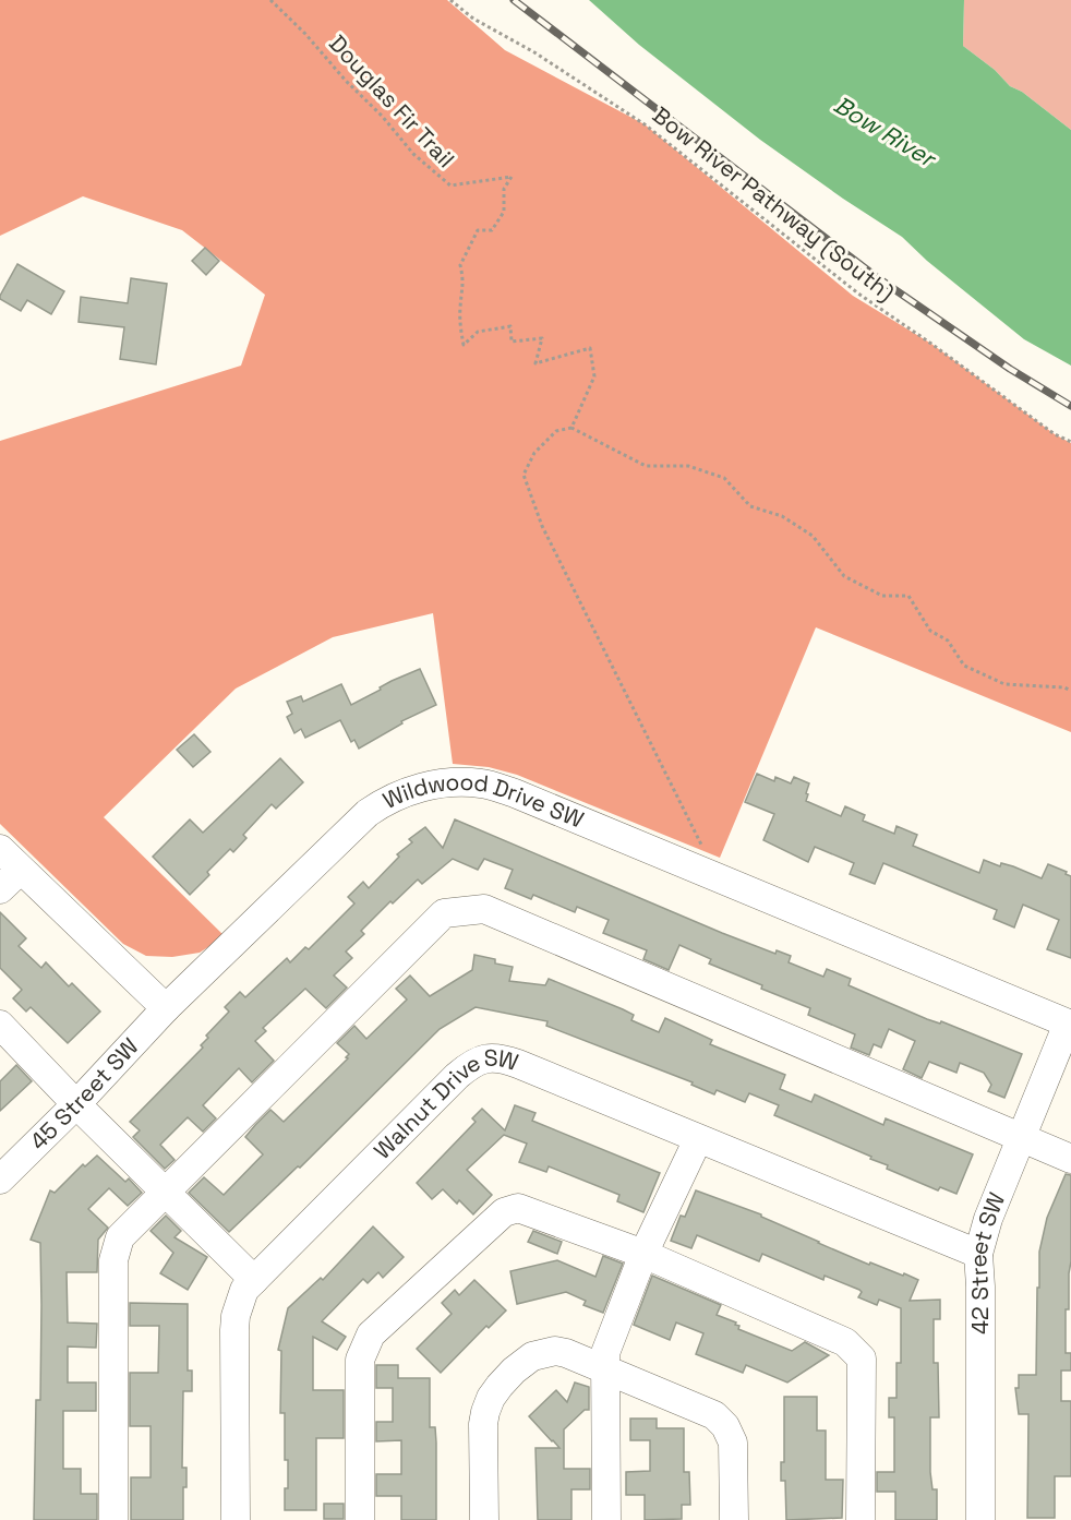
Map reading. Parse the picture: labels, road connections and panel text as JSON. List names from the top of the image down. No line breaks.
{"streets":{"street":["Wildwood Drive SW","45 Street SW","Walnut Drive SW","42 Street SW"],"path":["Douglas Fir Trail","Bow River Pathway (South)"]},"crossings":[["Wildwood Drive SW","45 Street SW"],["Wildwood Drive SW","42 Street SW"],["Walnut Drive SW","42 Street SW"]],"water":["Bow River"]}
